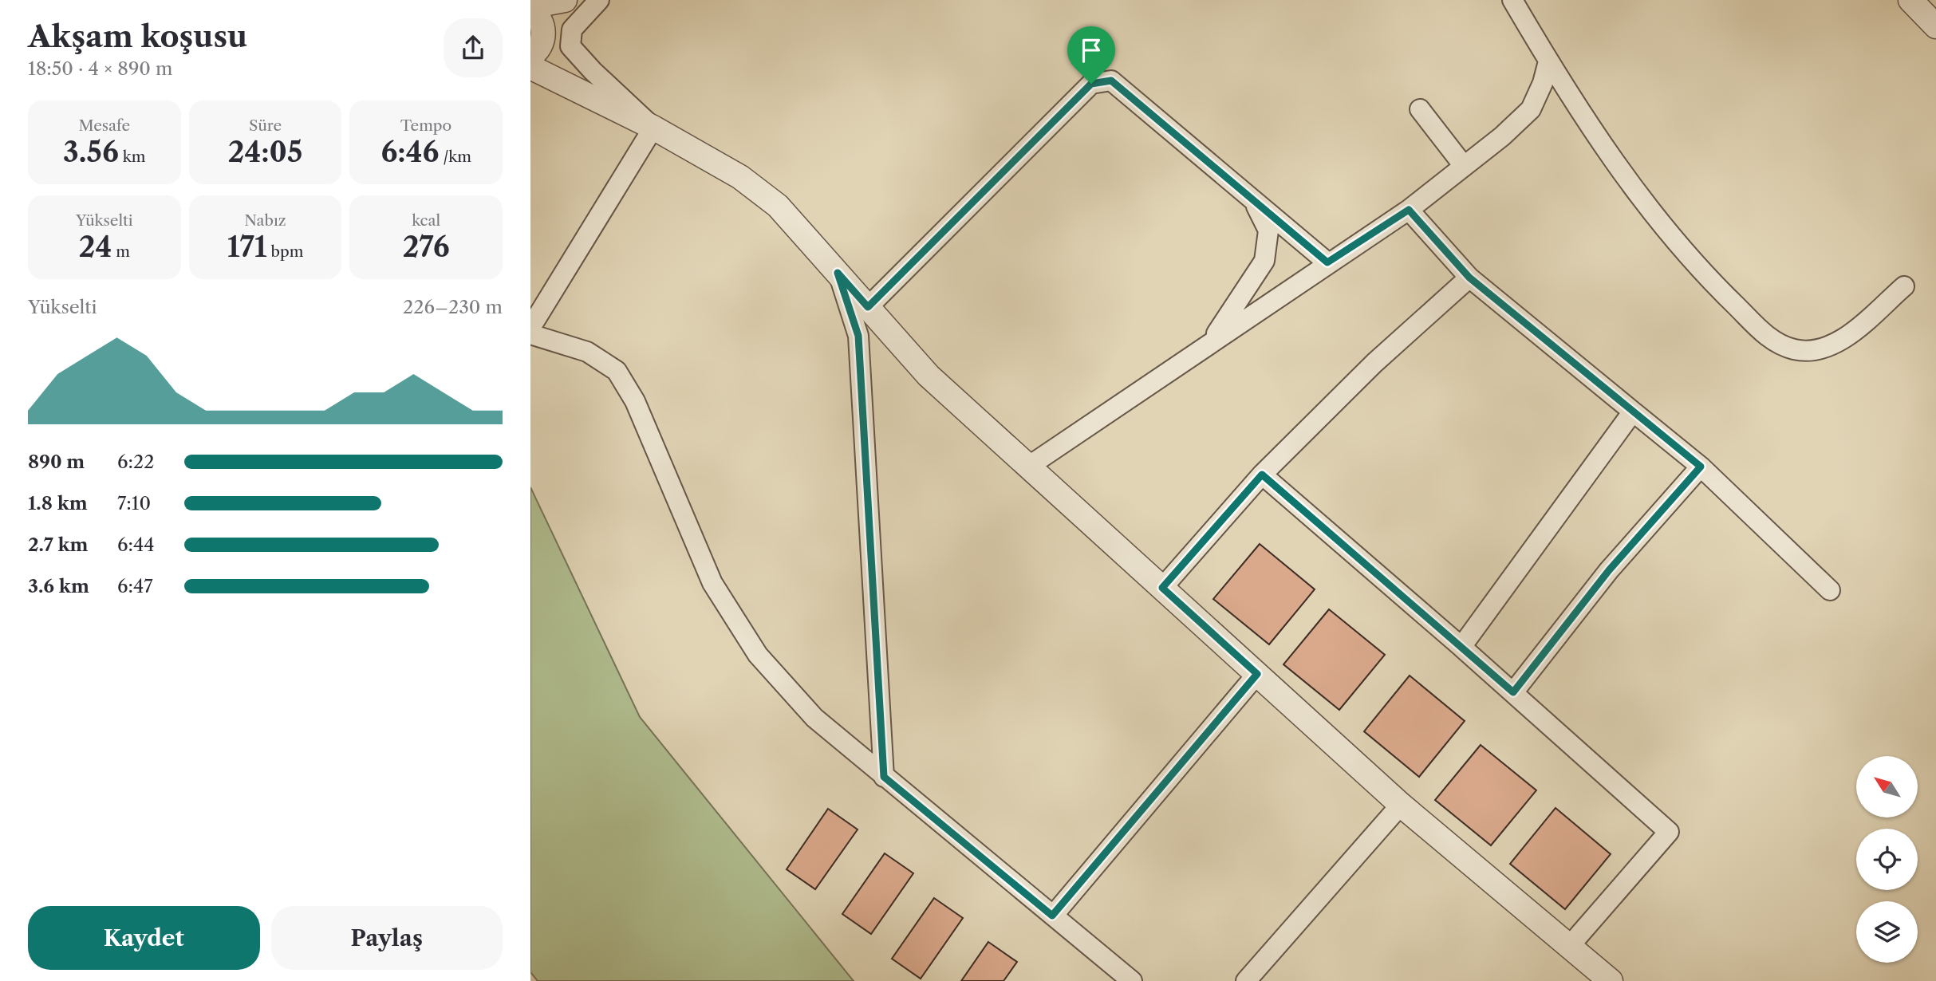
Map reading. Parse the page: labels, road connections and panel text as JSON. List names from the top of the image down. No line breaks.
{"north":"top left","page":{"heading":["Akşam koşusu","18:50 · 4 × 890 m"],"stats":[["Mesafe","3.56 km"],["Süre","24:05"],["Tempo","6:46 /km"],["Yükselti","24 m"],["Nabız","171 bpm"],["kcal","276"]],"chart":["Yükselti","226–230 m"],"list":[{"name":"890 m","note":"6:22"},{"name":"1.8 km","note":"7:10"},{"name":"2.7 km","note":"6:44"},{"name":"3.6 km","note":"6:47"}],"buttons":["Kaydet","Paylaş"]}}
